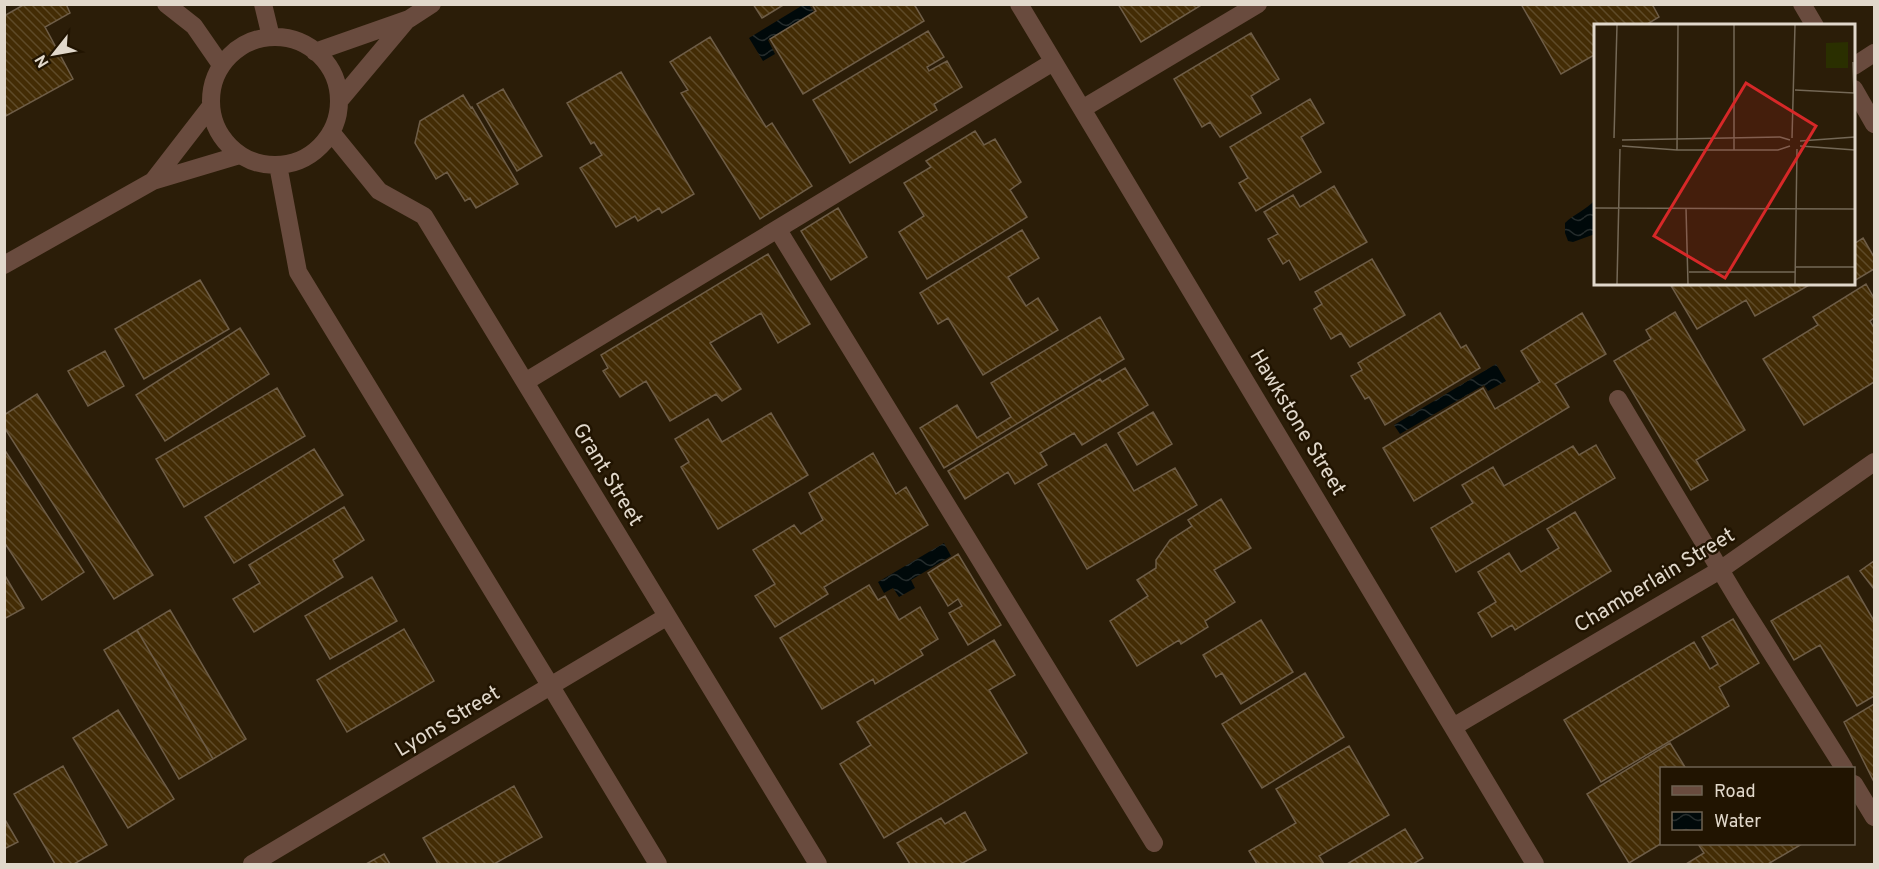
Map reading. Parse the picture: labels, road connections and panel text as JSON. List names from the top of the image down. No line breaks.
{"streets":{"street":["Hawkstone Street","Grant Street","Chamberlain Street","Lyons Street"]},"crossings":[["Hawkstone Street","Chamberlain Street"],["Grant Street","Lyons Street"]],"legend":["Road","Water"],"north":"bottom left"}
